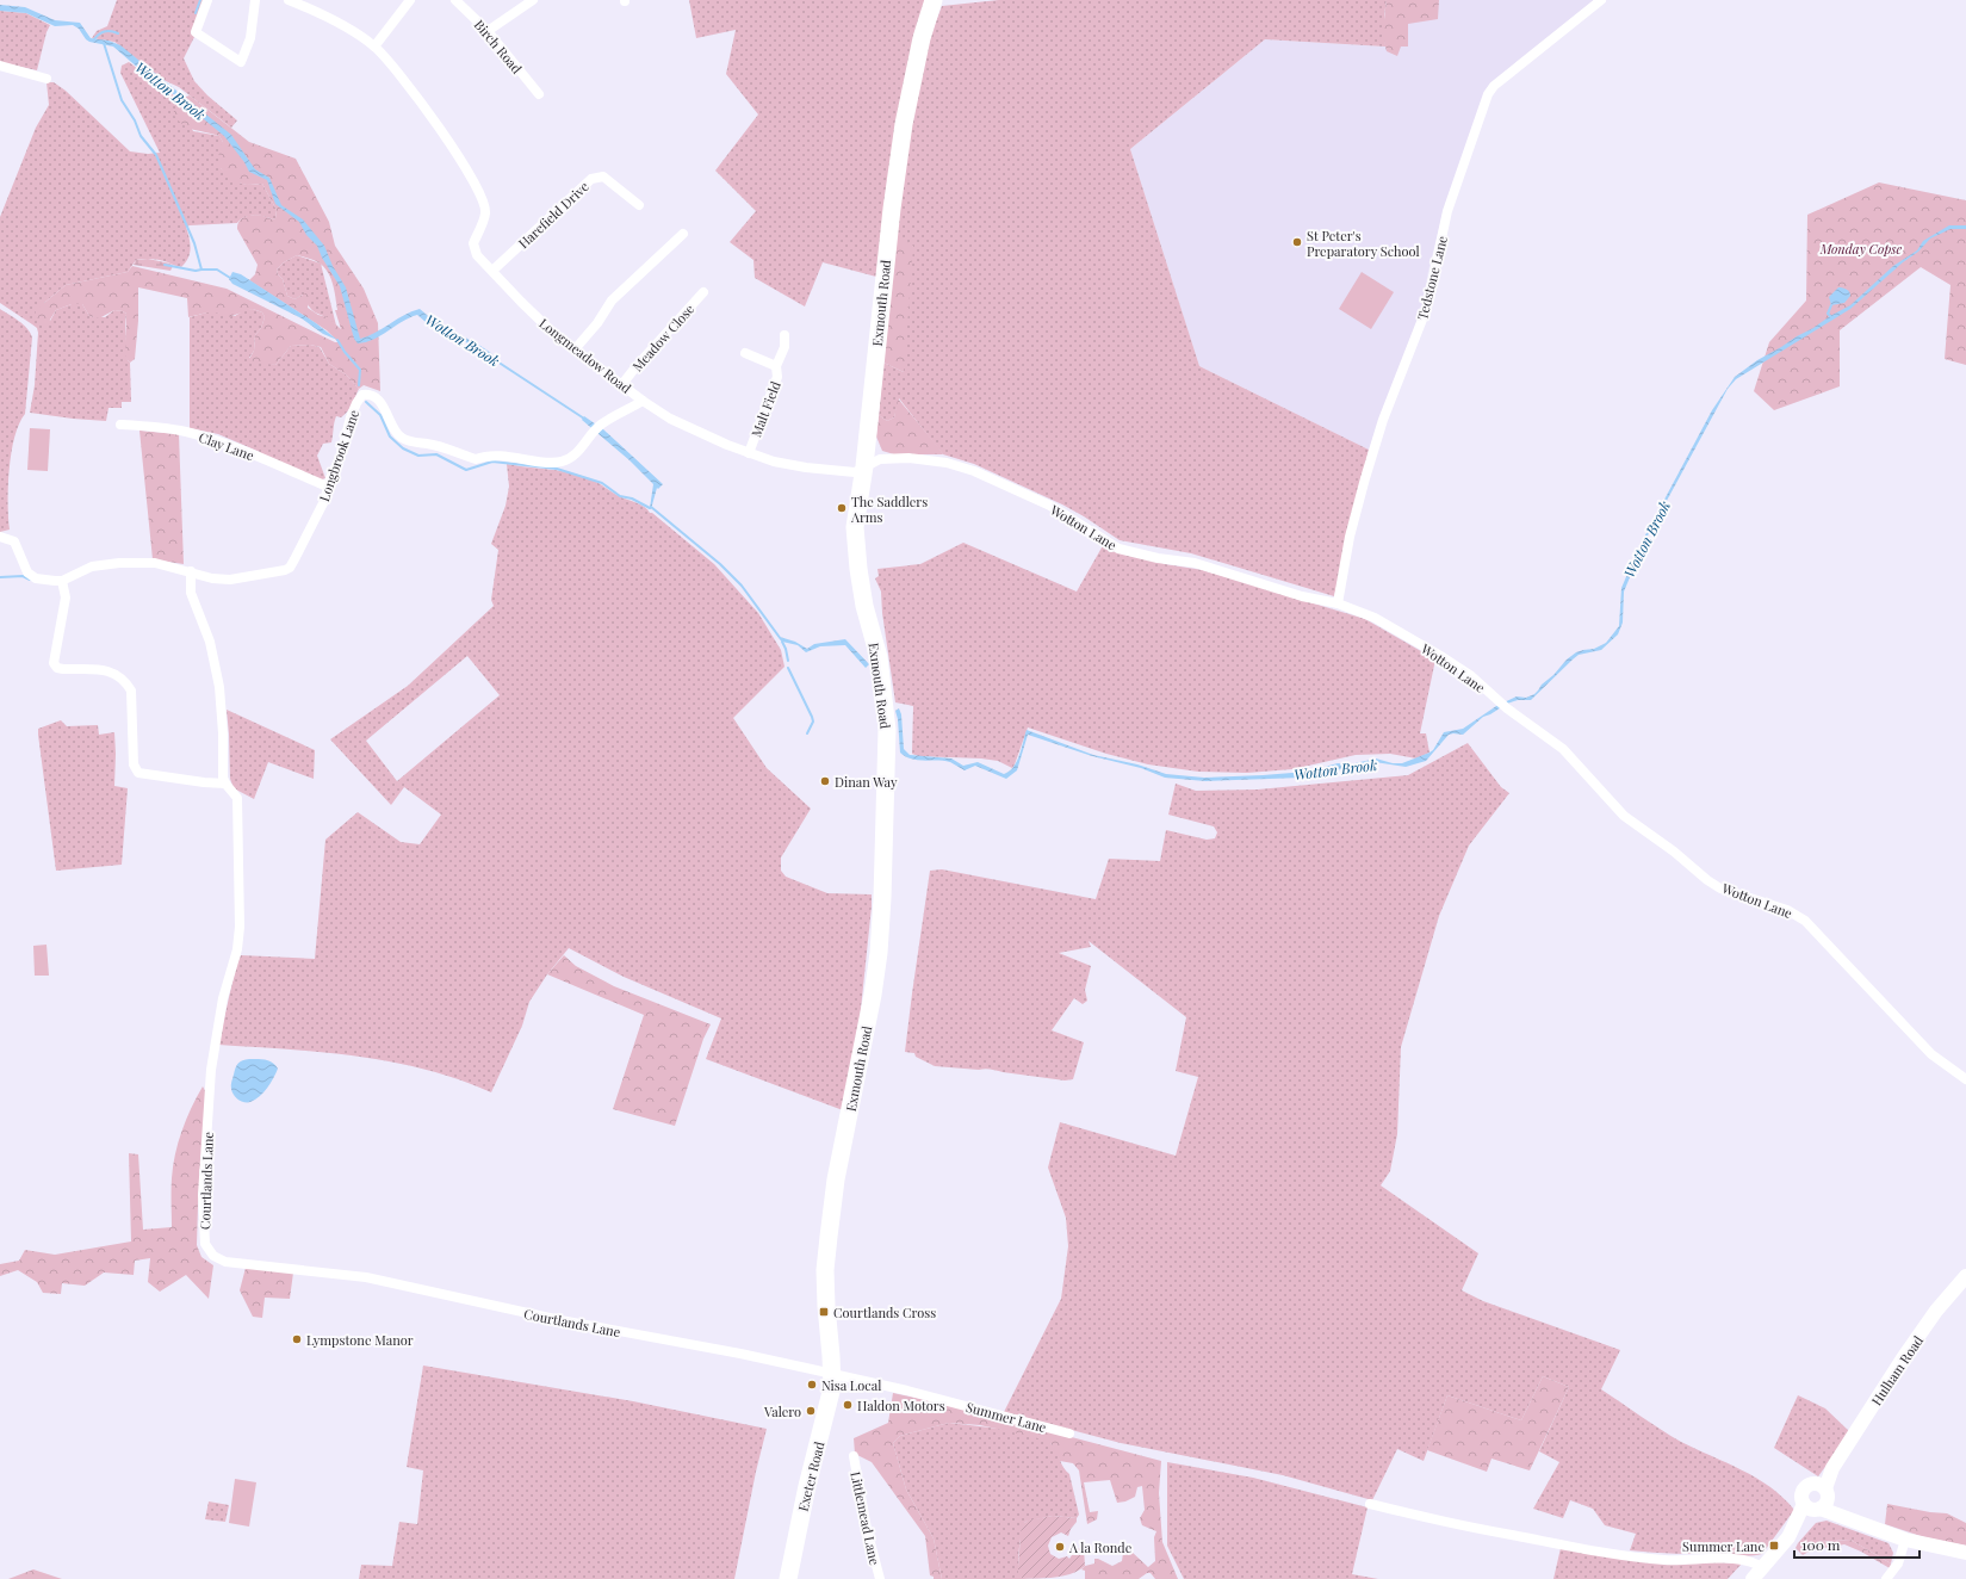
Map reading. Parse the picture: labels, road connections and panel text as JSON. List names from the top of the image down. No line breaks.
{"streets":{"highway":["Exmouth Road","Exeter Road"],"street":["Birch Road","Harefield Drive","Tedstone Lane","Meadow Close","Longmeadow Road","Malt Field","Clay Lane","Longbrook Lane","Wotton Lane","Courtlands Lane","Hulham Road","Summer Lane","Littlemead Lane"]},"crossings":[["Harefield Drive","Longmeadow Road"],["Tedstone Lane","Wotton Lane"],["Exmouth Road","Longmeadow Road"],["Exmouth Road","Wotton Lane"],["Exmouth Road","Courtlands Lane"],["Exmouth Road","Summer Lane"],["Exmouth Road","Exeter Road"],["Meadow Close","Longmeadow Road"],["Longmeadow Road","Malt Field"],["Longmeadow Road","Longbrook Lane"],["Longmeadow Road","Wotton Lane"],["Clay Lane","Longbrook Lane"],["Longbrook Lane","Courtlands Lane"],["Courtlands Lane","Summer Lane"],["Courtlands Lane","Exeter Road"],["Summer Lane","Exeter Road"]],"water":["Wotton Brook"],"parks":["Monday Copse"],"places":{"other":["St Peter's Preparatory School","The Saddlers Arms","Dinan Way","Lympstone Manor","Nisa Local","Haldon Motors","Valero","A la Ronde"],"transit":["Courtlands Cross","Summer Lane"]},"scale_bar":"100 m"}
